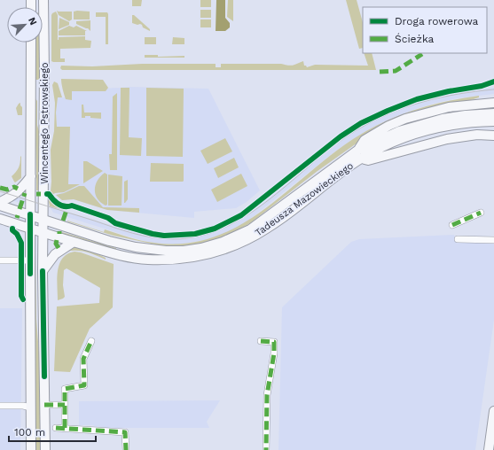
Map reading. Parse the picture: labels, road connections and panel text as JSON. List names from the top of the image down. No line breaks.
{"streets":{"street":["Wincentego Pstrowskiego","Tadeusza Mazowieckiego"]},"crossings":[["Wincentego Pstrowskiego","Tadeusza Mazowieckiego"]],"legend":["Droga rowerowa","Ścieżka"],"scale_bar":"100 m","north":"top right"}
